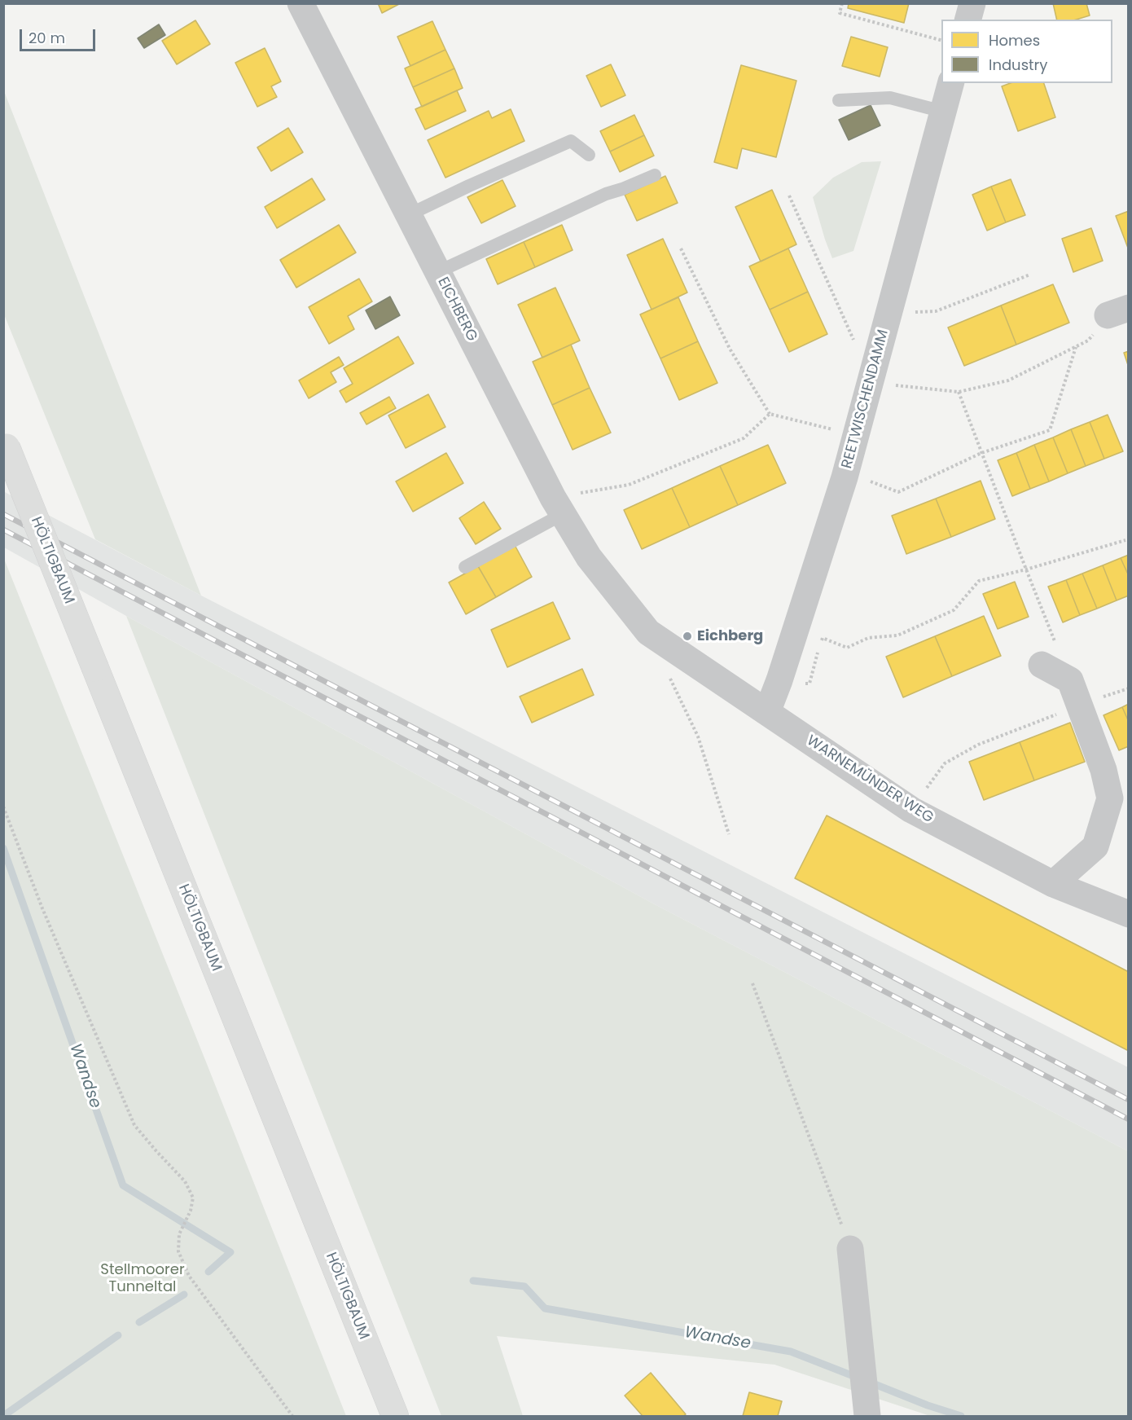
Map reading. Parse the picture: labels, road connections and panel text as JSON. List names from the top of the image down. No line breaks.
{"streets":{"main road":["HÖLTIGBAUM"],"street":["EICHBERG","REETWISCHENDAMM","WARNEMÜNDER WEG"]},"crossings":[["EICHBERG","REETWISCHENDAMM"],["EICHBERG","WARNEMÜNDER WEG"],["REETWISCHENDAMM","WARNEMÜNDER WEG"]],"water":["Wandse"],"parks":["Stellmoorer Tunneltal"],"places":["Eichberg"],"legend":["Homes","Industry"],"scale_bar":"20 m"}
